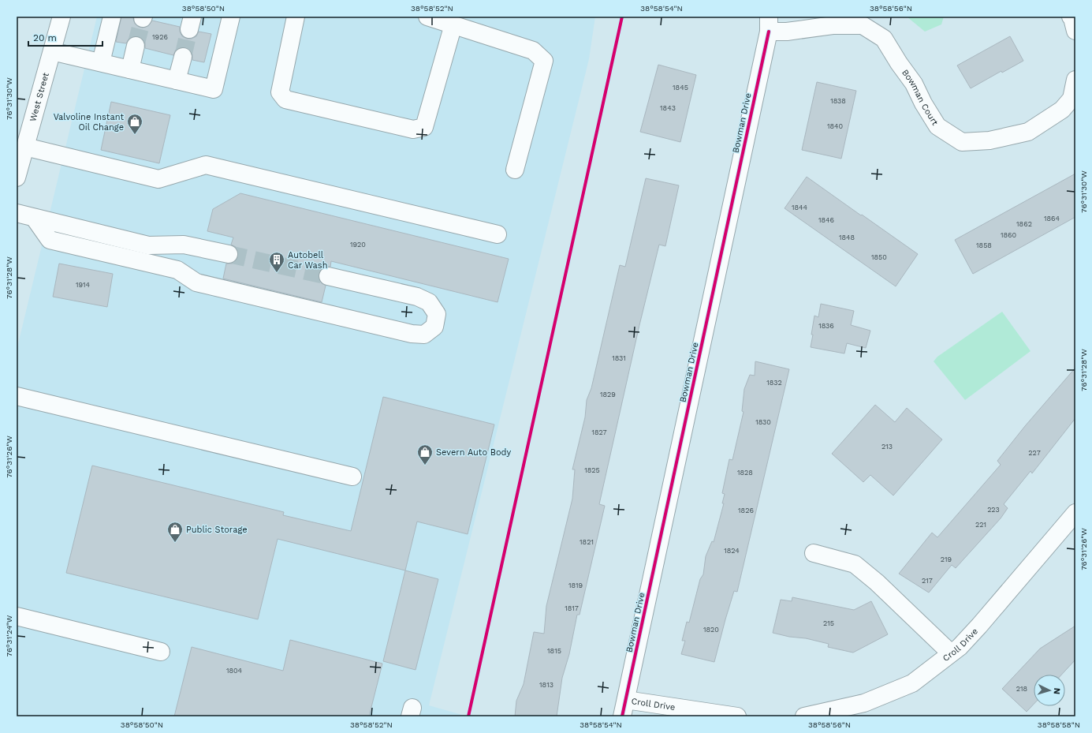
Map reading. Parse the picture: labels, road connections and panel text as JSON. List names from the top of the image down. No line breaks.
{"streets":{"street":["West Street","Bowman Court","Bowman Drive","Croll Drive"]},"crossings":[["Bowman Court","Bowman Drive"],["Bowman Drive","Croll Drive"]],"places":{"shop":["Valvoline Instant Oil Change","Severn Auto Body","Public Storage"],"building":["Autobell Car Wash"]},"house_numbers":["1926","1845","1838","1843","1840","1844","1864","1846","1862","1860","1848","1920","1858","1850","1914","1836","1831","1832","1829","1830","1827","213","227","1825","1828","223","1826","221","1821","1824","219","217","1819","1817","215","1820","1815","1804","1813","218"],"scale_bar":"20 m","north":"right","coordinates":["38°58'50\"N","38°58'52\"N","38°58'54\"N","38°58'56\"N","76°31'30\"W","76°31'28\"W","76°31'26\"W","76°31'24\"W","38°58'58\"N"]}
